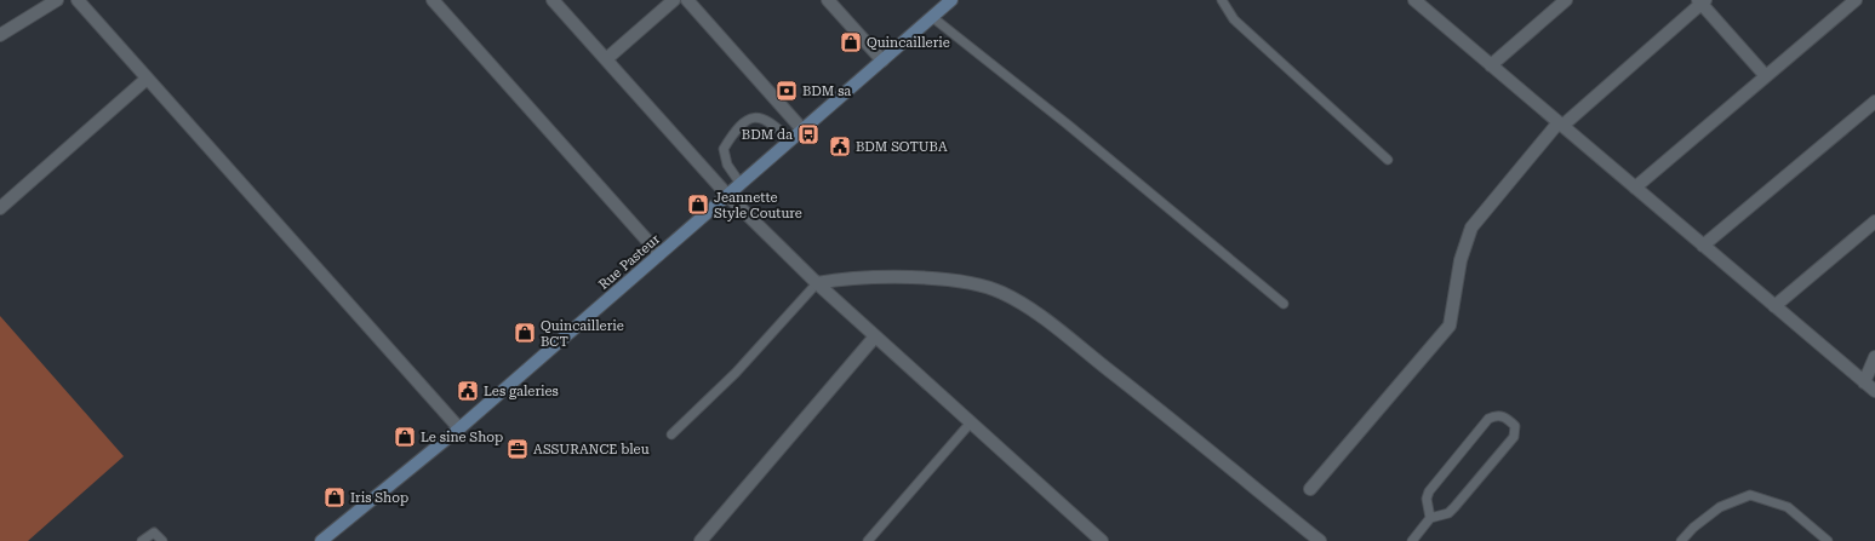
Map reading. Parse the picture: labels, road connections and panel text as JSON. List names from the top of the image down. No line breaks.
{"streets":{"main road":["Rue Pasteur"]},"places":{"shop":["Quincaillerie","Jeannette Style Couture","Quincaillerie BCT","Le sine Shop","Iris Shop"],"bank":["BDM sa"],"bus stop":["BDM da"],"public building":["BDM SOTUBA","Les galeries"],"office":["ASSURANCE bleu"]}}
